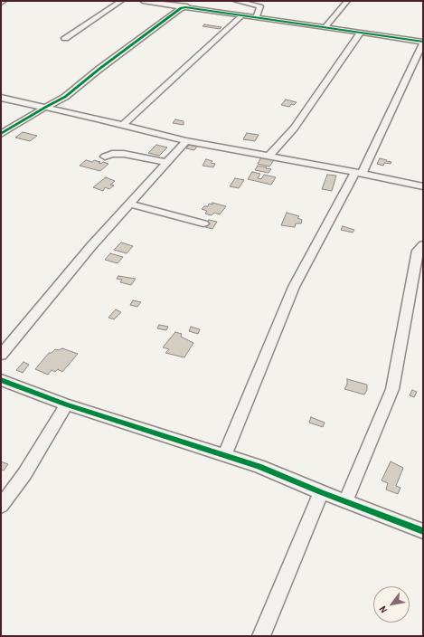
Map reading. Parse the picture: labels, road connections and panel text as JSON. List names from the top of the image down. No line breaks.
{"north":"bottom left"}
